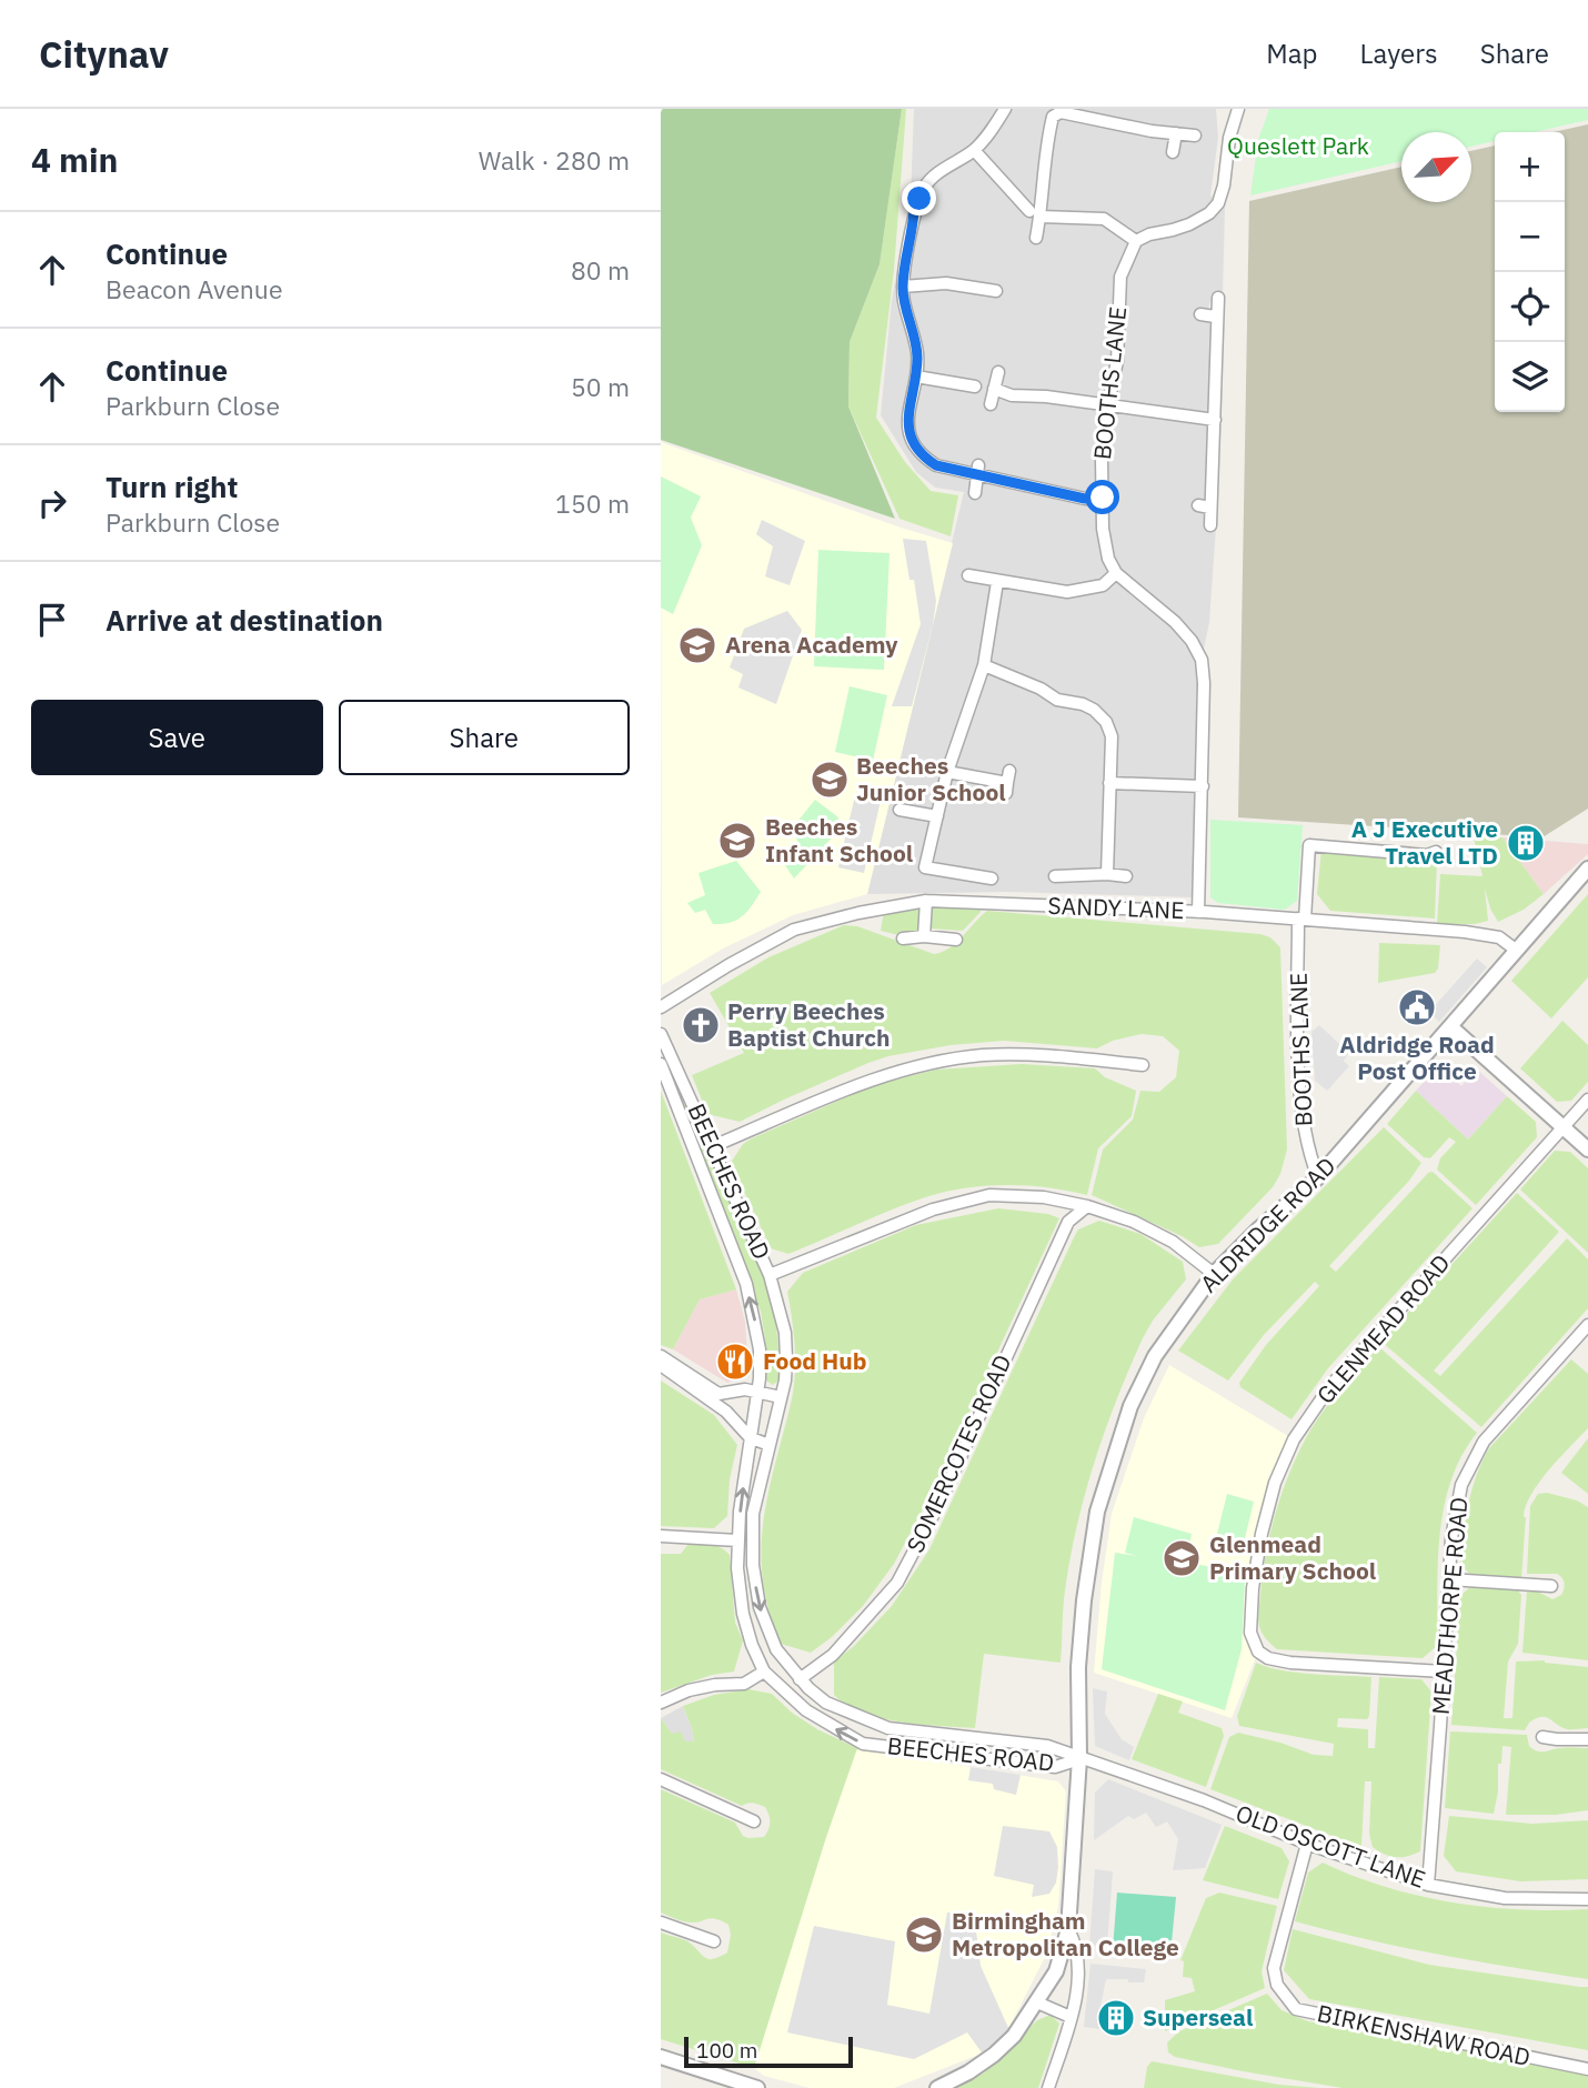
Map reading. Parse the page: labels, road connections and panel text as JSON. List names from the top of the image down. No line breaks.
{"streets":{"street":["BOOTHS LANE","SANDY LANE","BEECHES ROAD","ALDRIDGE ROAD","GLENMEAD ROAD","SOMERCOTES ROAD","MEADTHORPE ROAD","OLD OSCOTT LANE","BIRKENSHAW ROAD"]},"crossings":[["BOOTHS LANE","SANDY LANE"],["BOOTHS LANE","ALDRIDGE ROAD"],["SANDY LANE","ALDRIDGE ROAD"],["BEECHES ROAD","ALDRIDGE ROAD"],["BEECHES ROAD","SOMERCOTES ROAD"],["BEECHES ROAD","OLD OSCOTT LANE"],["ALDRIDGE ROAD","OLD OSCOTT LANE"],["GLENMEAD ROAD","MEADTHORPE ROAD"],["MEADTHORPE ROAD","OLD OSCOTT LANE"],["OLD OSCOTT LANE","BIRKENSHAW ROAD"]],"parks":["Queslett Park"],"places":{"school or university":["Arena Academy","Beeches Junior School","Beeches Infant School","Glenmead Primary School","Birmingham Metropolitan College"],"building":["A J Executive Travel LTD","Superseal"],"public building":["Aldridge Road Post Office"],"church":["Perry Beeches Baptist Church"],"restaurant":["Food Hub"]},"scale_bar":"100 m","north":"top right","page":{"header":"Citynav","nav":["Map","Layers","Share"],"heading":["4 min","Walk · 280 m"],"map_buttons":["+","−"],"list":[["Continue","Beacon Avenue","80 m"],["Continue","Parkburn Close","50 m"],["Turn right","Parkburn Close","150 m"],"Arrive at destination"],"buttons":["Save","Share"],"scale":"100 m"}}
